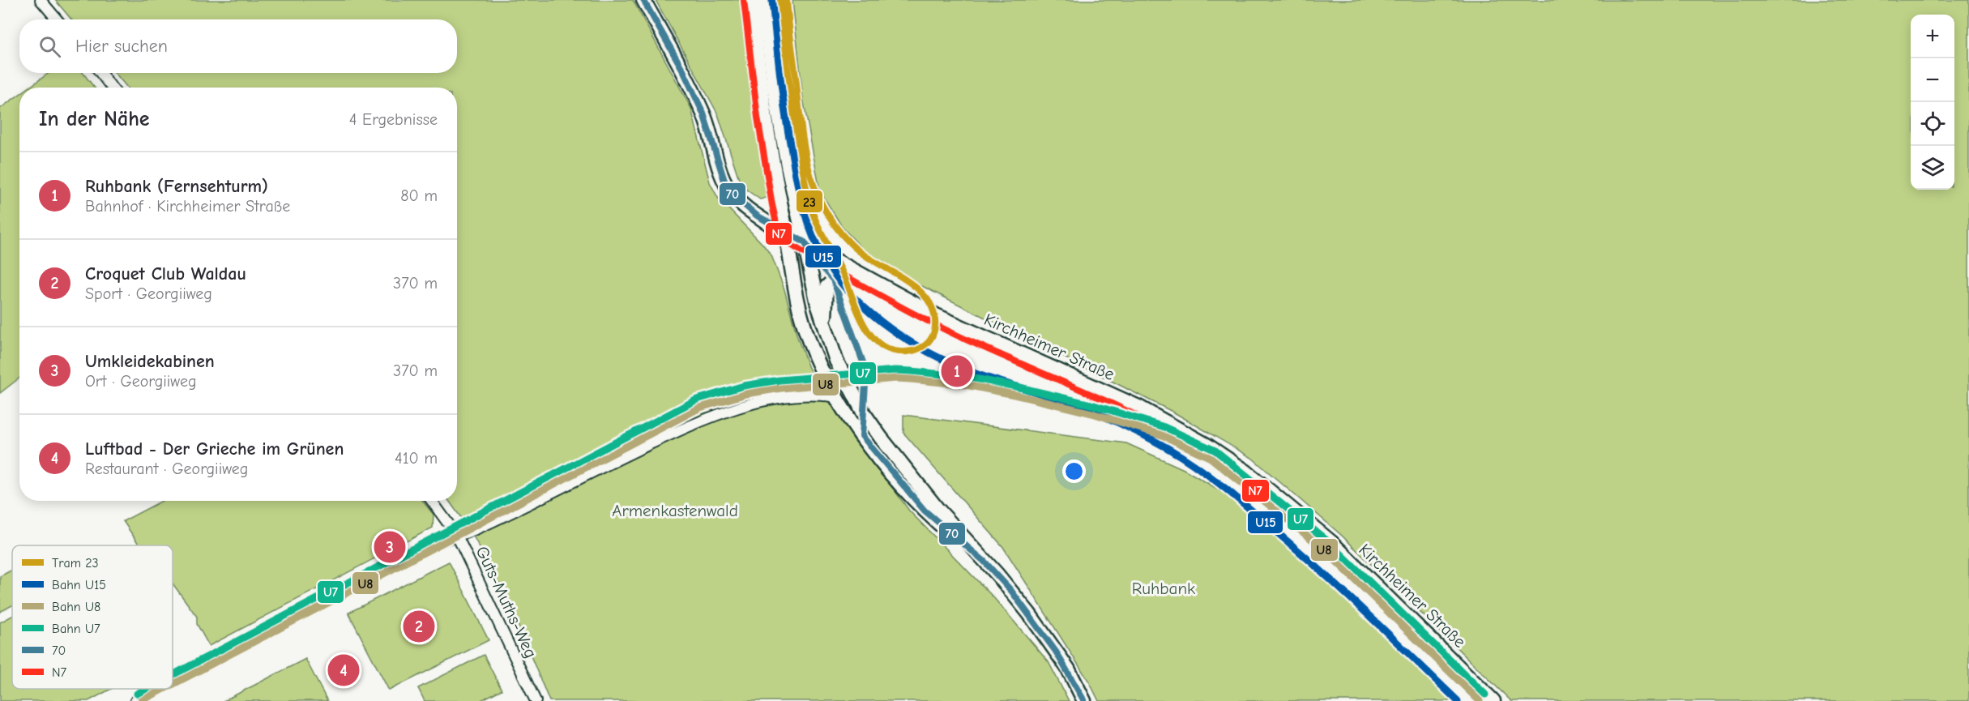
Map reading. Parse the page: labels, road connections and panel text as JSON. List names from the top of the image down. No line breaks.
{"streets":{"main road":["Kirchheimer Straße"],"street":["Guts-Muths-Weg"]},"parks":["Armenkastenwald","Ruhbank"],"lines":["tram line 23","transit line 70","rail line U15","transit line N7","rail line U7","rail line U8"],"legend":["Tram 23","Bahn U15","Bahn U8","Bahn U7","70","N7"],"page":{"map_buttons":["+","−"],"search":"Hier suchen","heading":["In der Nähe","4 Ergebnisse"],"list":[{"mark":"1","name":"Ruhbank (Fernsehturm)","note":"Bahnhof · Kirchheimer Straße","value":"80 m"},{"mark":"2","name":"Croquet Club Waldau","note":"Sport · Georgiiweg","value":"370 m"},{"mark":"3","name":"Umkleidekabinen","note":"Ort · Georgiiweg","value":"370 m"},{"mark":"4","name":"Luftbad - Der Grieche im Grünen","note":"Restaurant · Georgiiweg","value":"410 m"}],"pins":["1","3","2","4"]}}
